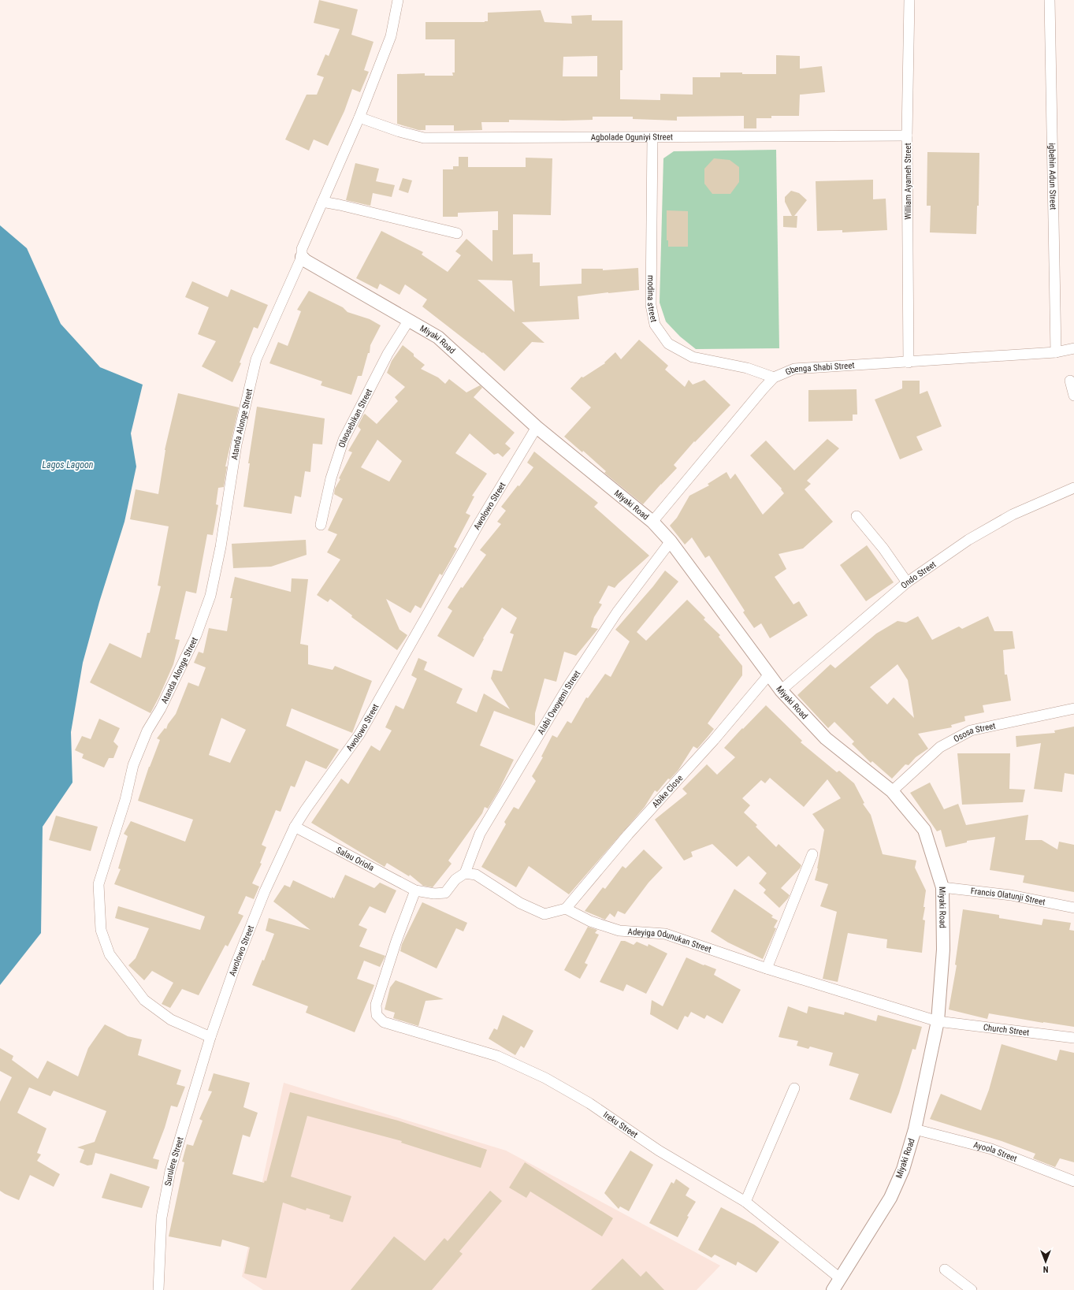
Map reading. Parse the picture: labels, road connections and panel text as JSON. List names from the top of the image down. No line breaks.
{"streets":{"street":["Agbolade Oguniyi Street","igbehin Adun Street","William Ayameh Street","modina street","Miyaki Road","Gbenga Shabi Street","Olaosebikan Street","Atanda Alonge Street","Awolowo Street","Ondo Street","Alabi Owoyemi Street","Ososa Street","Abike Close","Salau Oriola","Francis Olatunji Street","Adeyiga Odunukan Street","Church Street","Ireku Street","Ayoola Street","Surulere Street"]},"crossings":[["Agbolade Oguniyi Street","William Ayameh Street"],["Agbolade Oguniyi Street","modina street"],["Agbolade Oguniyi Street","Atanda Alonge Street"],["igbehin Adun Street","Gbenga Shabi Street"],["William Ayameh Street","Gbenga Shabi Street"],["modina street","Gbenga Shabi Street"],["Miyaki Road","Gbenga Shabi Street"],["Miyaki Road","Olaosebikan Street"],["Miyaki Road","Atanda Alonge Street"],["Miyaki Road","Awolowo Street"],["Miyaki Road","Ondo Street"],["Miyaki Road","Alabi Owoyemi Street"],["Miyaki Road","Ososa Street"],["Miyaki Road","Abike Close"],["Miyaki Road","Francis Olatunji Street"],["Miyaki Road","Adeyiga Odunukan Street"],["Miyaki Road","Church Street"],["Miyaki Road","Ireku Street"],["Miyaki Road","Ayoola Street"],["Atanda Alonge Street","Awolowo Street"],["Atanda Alonge Street","Surulere Street"],["Awolowo Street","Salau Oriola"],["Awolowo Street","Surulere Street"],["Abike Close","Adeyiga Odunukan Street"],["Salau Oriola","Ireku Street"],["Adeyiga Odunukan Street","Church Street"]],"water":["Lagos Lagoon"],"north":"bottom"}
